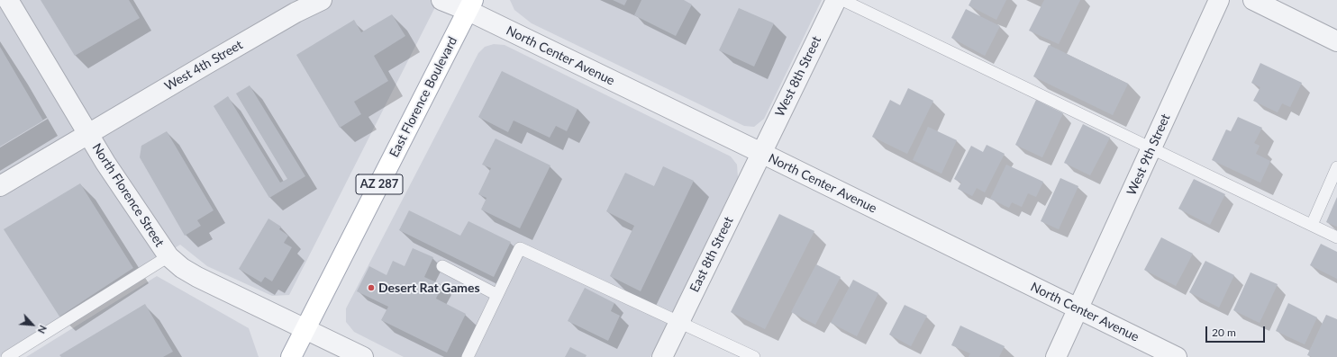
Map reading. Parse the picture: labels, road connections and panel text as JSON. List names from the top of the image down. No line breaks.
{"streets":{"main road":["East Florence Boulevard","AZ 287"],"street":["North Center Avenue","West 4th Street","West 8th Street","West 9th Street","North Florence Street","East 8th Street"]},"crossings":[["North Center Avenue","West 8th Street"],["North Center Avenue","East Florence Boulevard"],["North Center Avenue","West 9th Street"],["North Center Avenue","East 8th Street"],["West 4th Street","North Florence Street"],["West 8th Street","East 8th Street"],["East Florence Boulevard","North Florence Street"]],"places":["Desert Rat Games"],"scale_bar":"20 m","north":"bottom right"}
